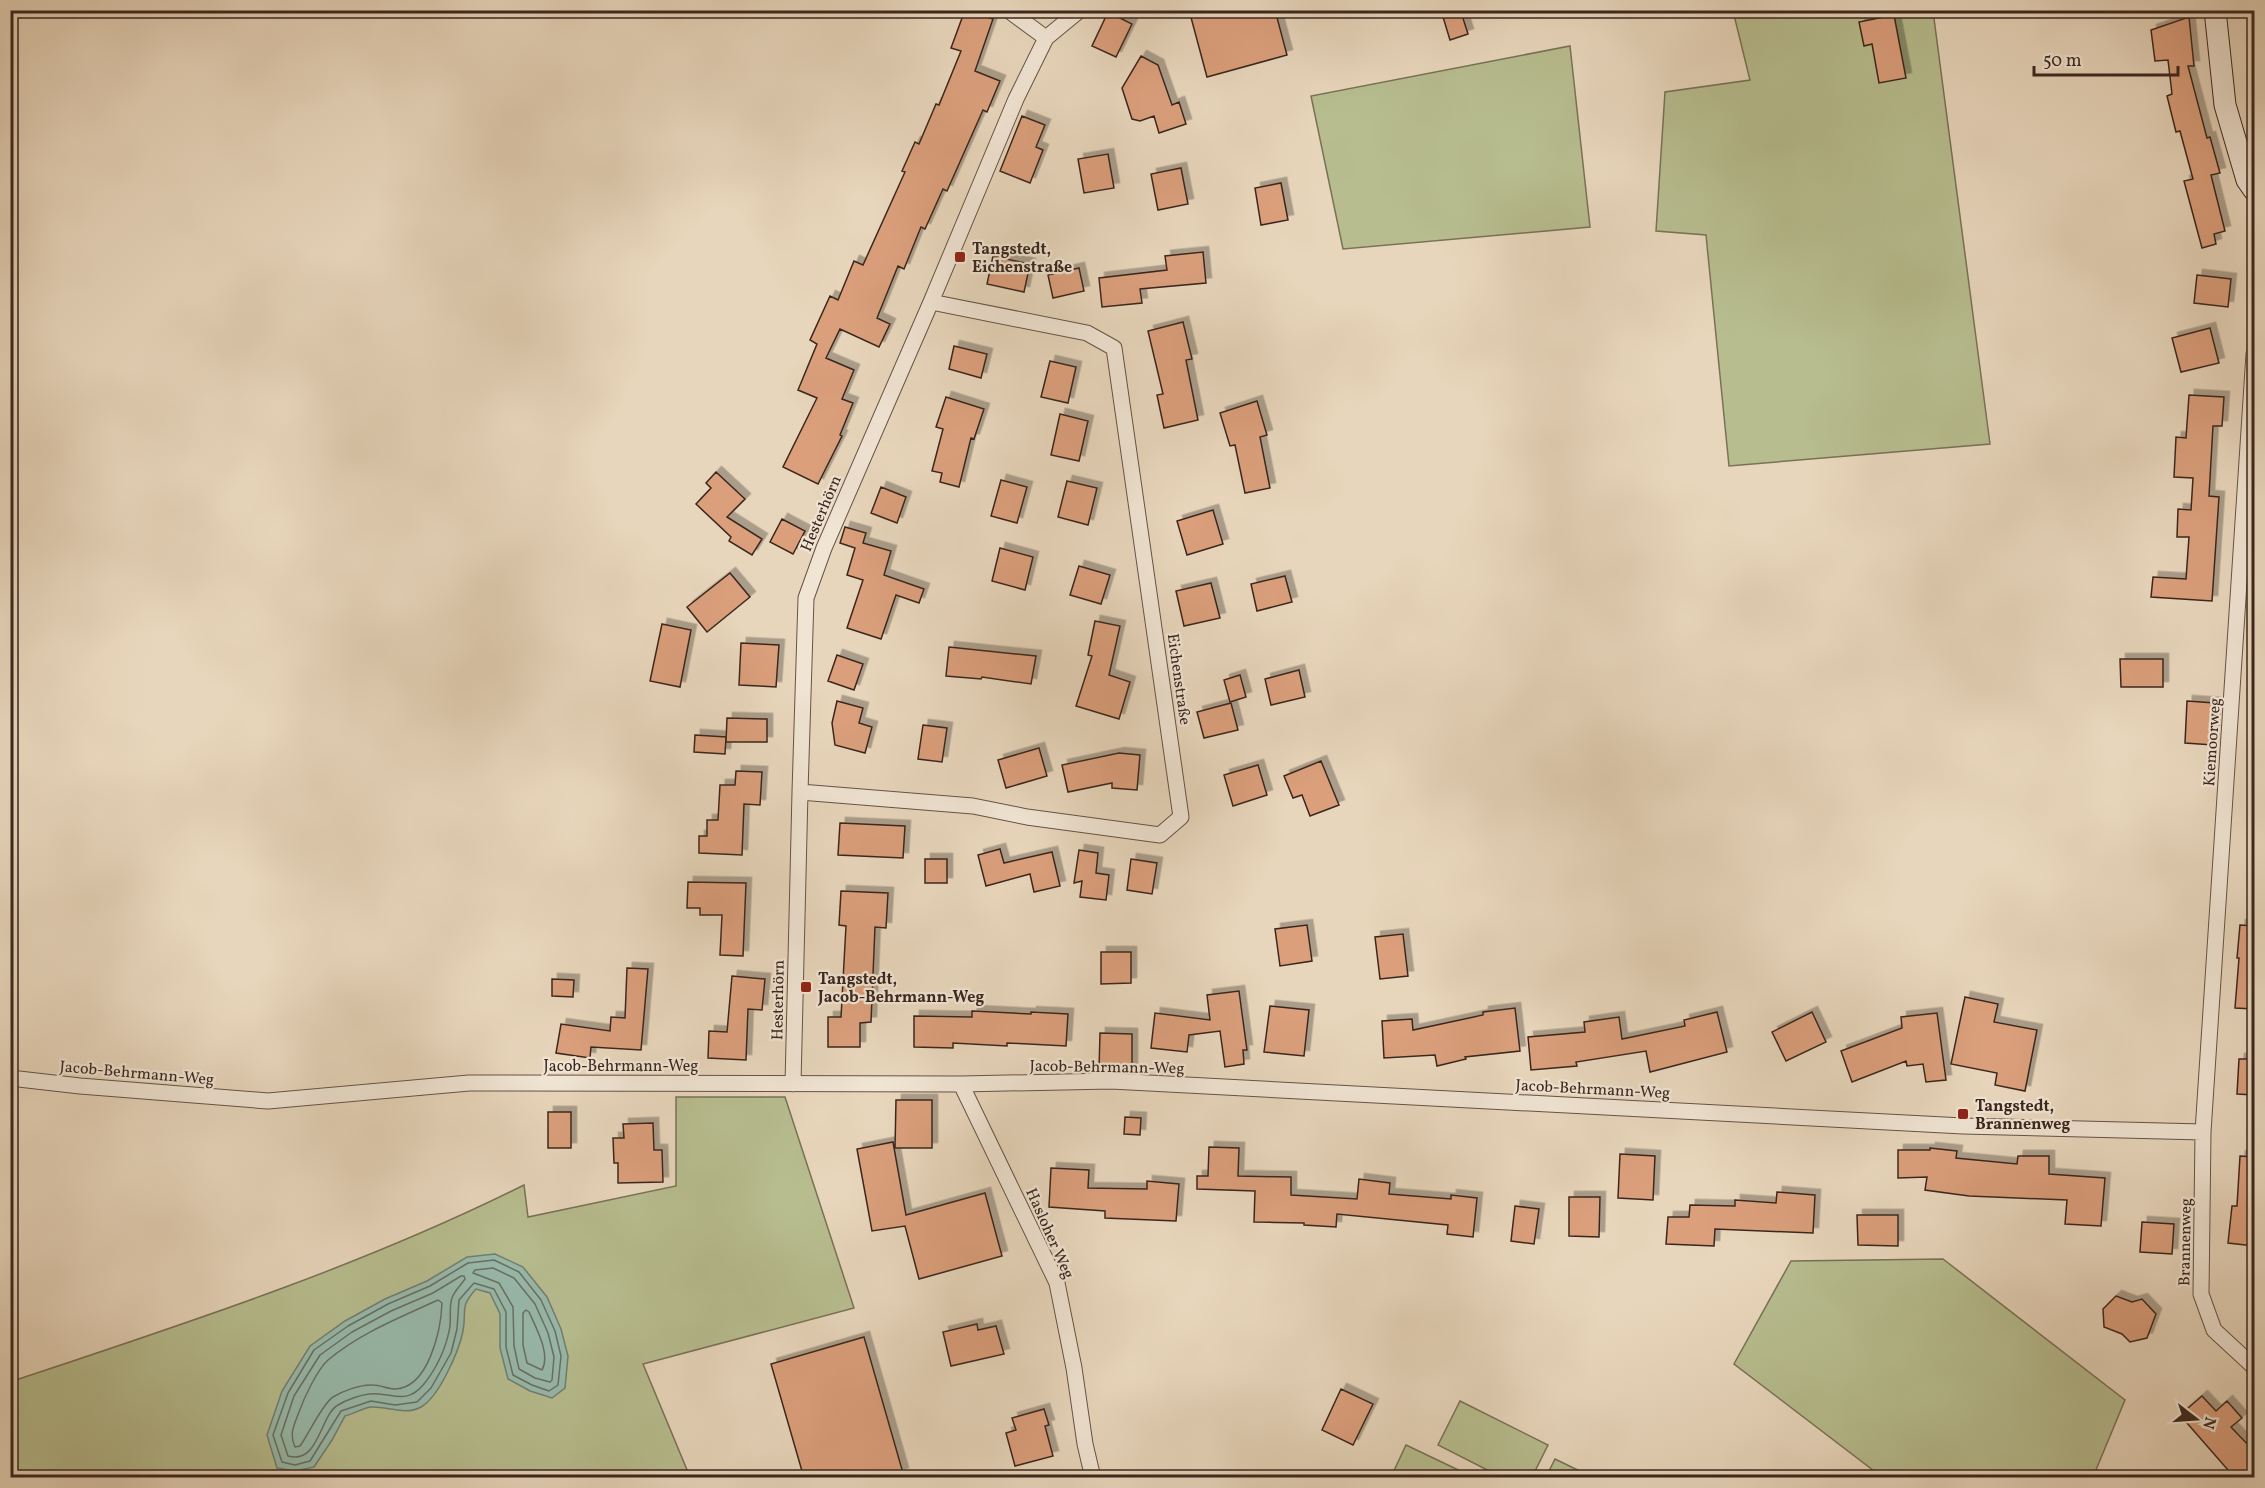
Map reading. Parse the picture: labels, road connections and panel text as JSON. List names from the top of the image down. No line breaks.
{"streets":{"street":["Hesterhörn","Eichenstraße","Kiemoorweg","Jacob-Behrmann-Weg","Hasloher Weg","Brannenweg"]},"crossings":[["Hesterhörn","Eichenstraße"],["Hesterhörn","Jacob-Behrmann-Weg"],["Kiemoorweg","Jacob-Behrmann-Weg"],["Kiemoorweg","Brannenweg"],["Jacob-Behrmann-Weg","Hasloher Weg"],["Jacob-Behrmann-Weg","Brannenweg"]],"places":{"transit":["Tangstedt, Eichenstraße","Tangstedt, Jacob-Behrmann-Weg","Tangstedt, Brannenweg"]},"scale_bar":"50 m","north":"right"}
